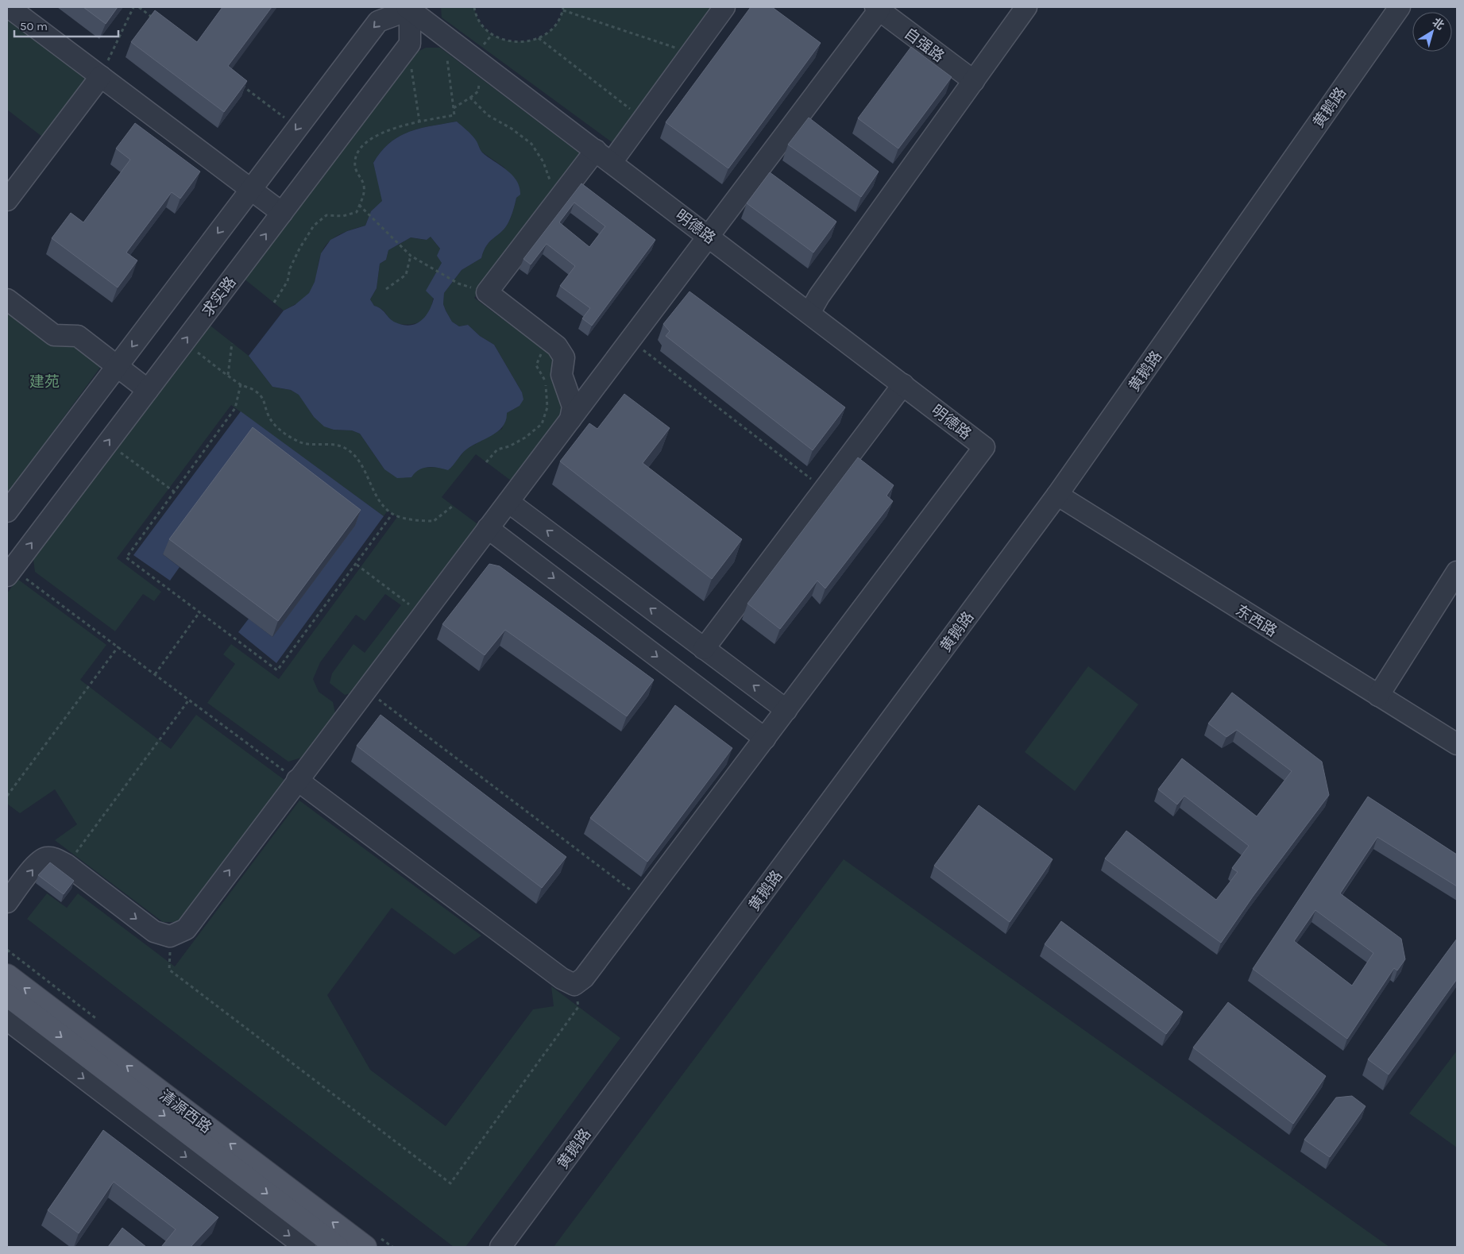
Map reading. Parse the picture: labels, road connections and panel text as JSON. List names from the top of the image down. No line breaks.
{"streets":{"main road":["清源西路"],"street":["自强路","黄鹅路","明德路","求实路","东西路"]},"crossings":[["黄鹅路","东西路"],["明德路","求实路"]],"parks":["建苑"],"scale_bar":"50 m","north":"top right"}
